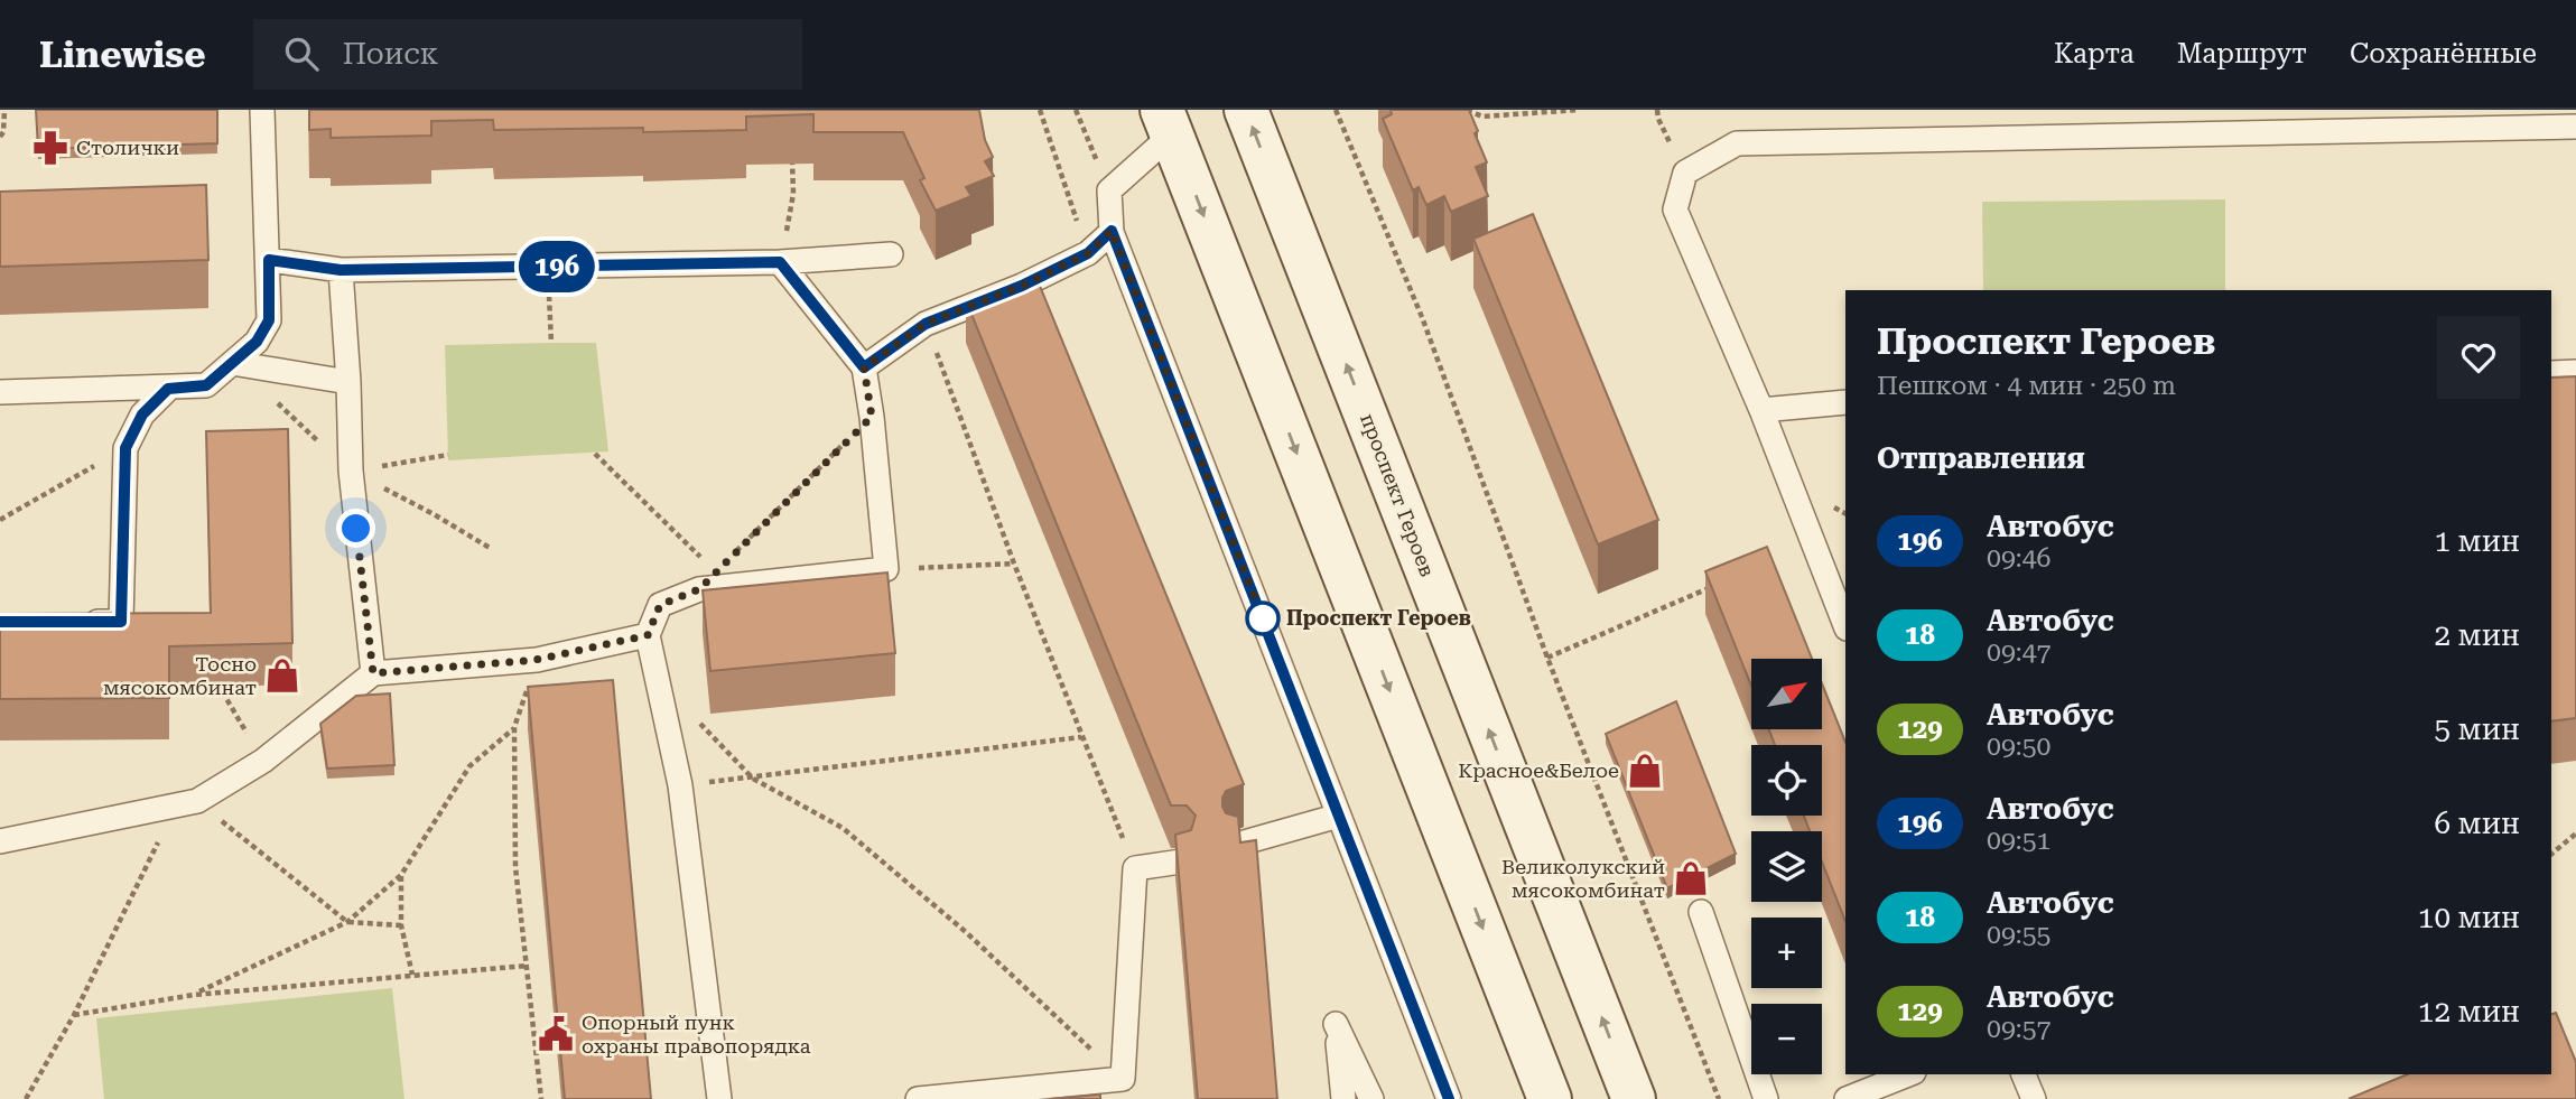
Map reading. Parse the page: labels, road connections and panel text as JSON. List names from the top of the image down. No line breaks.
{"streets":{"main road":["проспект Героев"]},"places":{"pharmacy":["Столички"],"other":["Проспект Героев"],"shop":["Тосно мясокомбинат","Красное&Белое","Великолукский мясокомбинат"],"public building":["Опорный пунк охраны правопорядка"]},"lines":["bus line 196"],"north":"top right","page":{"header":"Linewise","search":"Поиск","nav":["Карта","Маршрут","Сохранённые"],"on_map":"196","heading":[["Проспект Героев","Пешком · 4 мин · 250 m"],"Отправления"],"list":[{"mark":"196","name":"Автобус","note":"09:46","value":"1 мин"},{"mark":"18","name":"Автобус","note":"09:47","value":"2 мин"},{"mark":"129","name":"Автобус","note":"09:50","value":"5 мин"},{"mark":"196","name":"Автобус","note":"09:51","value":"6 мин"},{"mark":"18","name":"Автобус","note":"09:55","value":"10 мин"},{"mark":"129","name":"Автобус","note":"09:57","value":"12 мин"}],"map_buttons":["+","−"]}}
